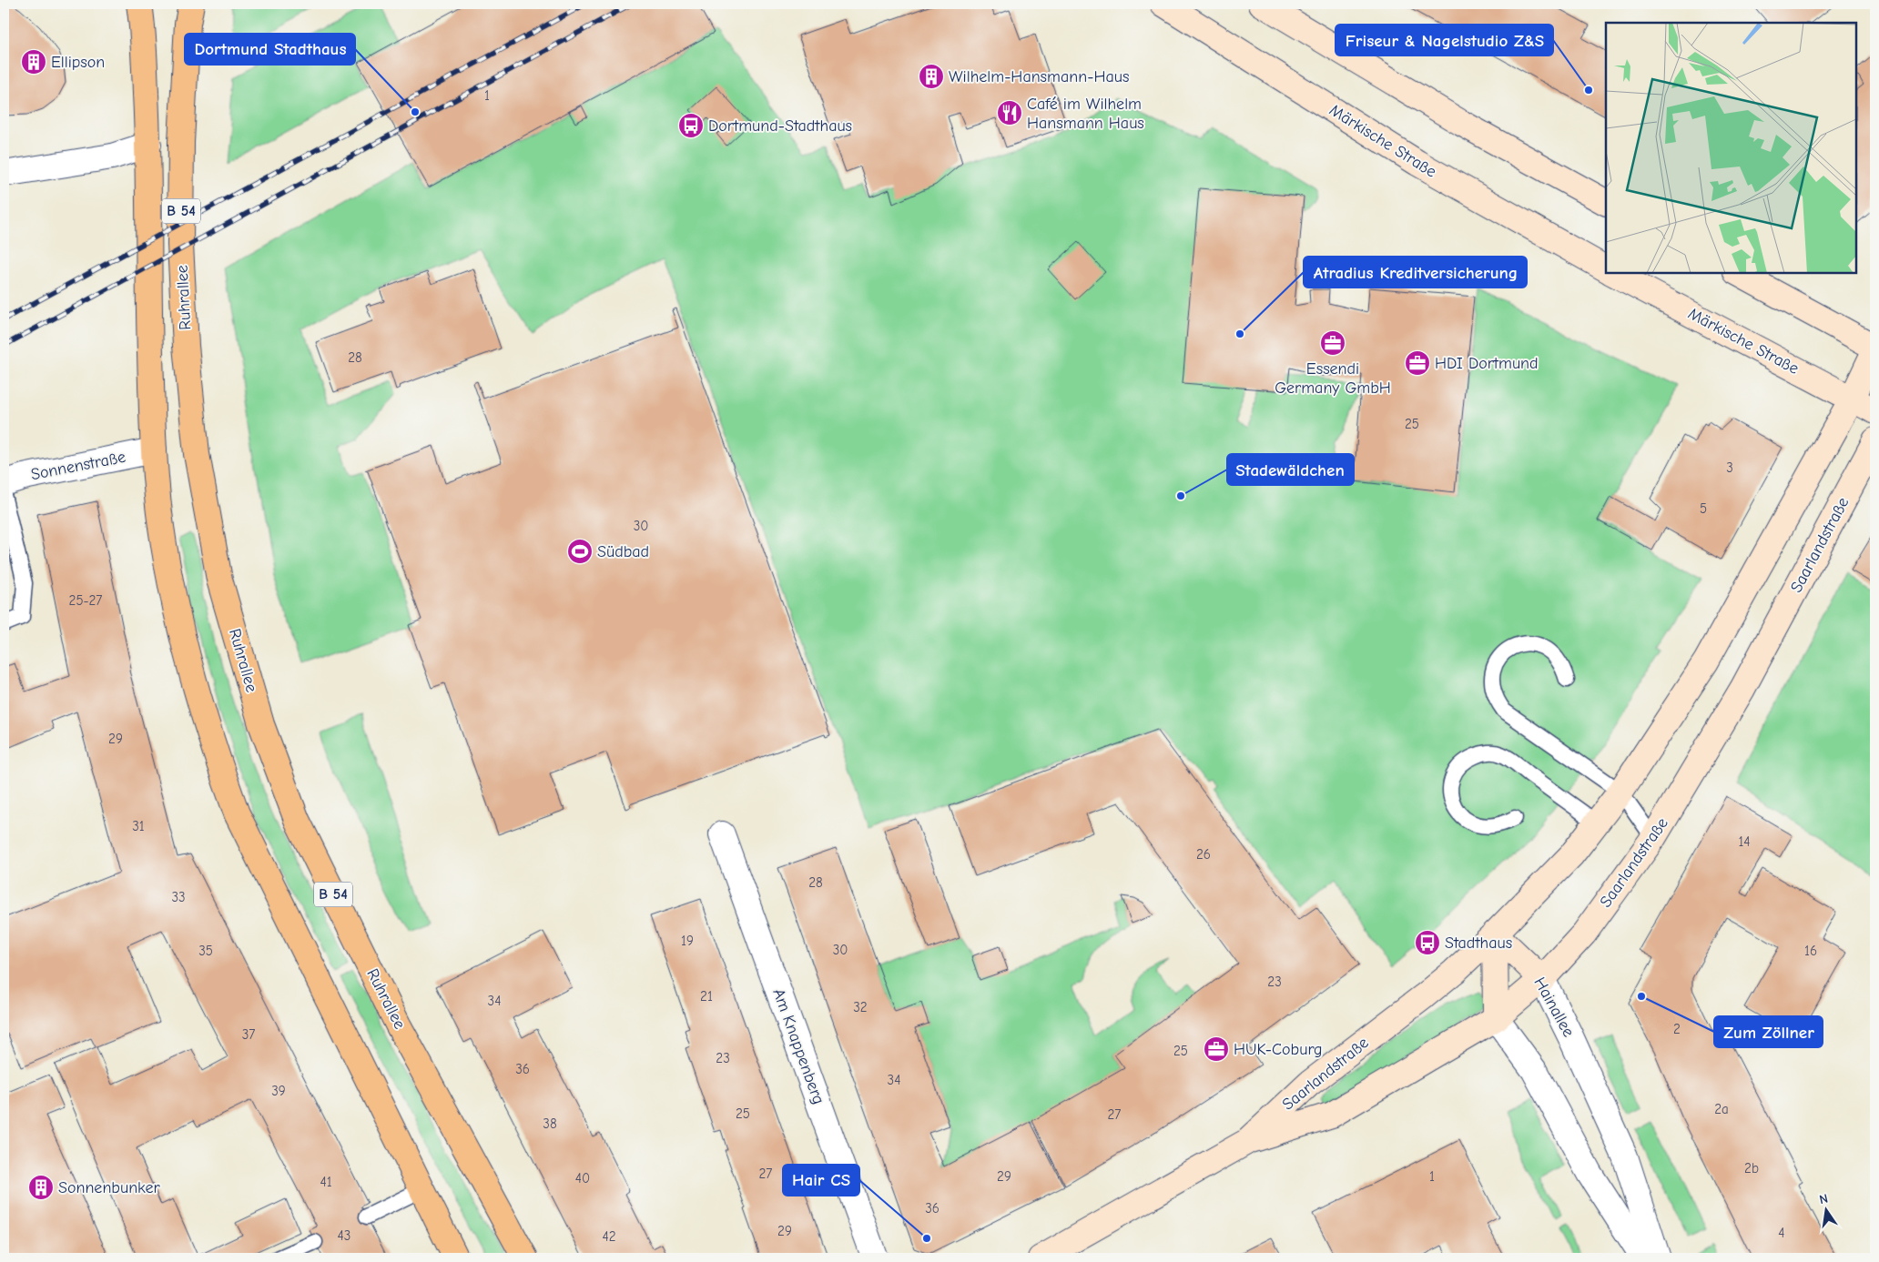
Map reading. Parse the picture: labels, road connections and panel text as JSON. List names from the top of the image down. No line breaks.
{"streets":{"main road":["B 54","Ruhrallee"],"street":["Märkische Straße","Sonnenstraße","Saarlandstraße","Hainallee","Am Knappenberg"]},"crossings":[["Märkische Straße","Saarlandstraße"],["Ruhrallee","Sonnenstraße"],["Saarlandstraße","Hainallee"]],"places":{"building":["Ellipson","Wilhelm-Hansmann-Haus","Sonnenbunker"],"other":["Friseur & Nagelstudio Z&S","Dortmund Stadthaus","Atradius Kreditversicherung","Stadewäldchen","Zum Zöllner","Hair CS"],"restaurant":["Café im Wilhelm Hansmann Haus"],"bus stop":["Dortmund-Stadthaus","Stadthaus"],"office":["Essendi Germany GmbH","HDI Dortmund","HUK-Coburg"],"sports":["Südbad"]},"house_numbers":["1","28","25","3","5","30","25-27","29","31","14","26","28","33","19","30","35","16","23","21","34","32","2","37","25","23","36","34","39","2a","25","27","38","2b","27","29","1","40","41","36","29","4","43","42"],"north":"top"}
